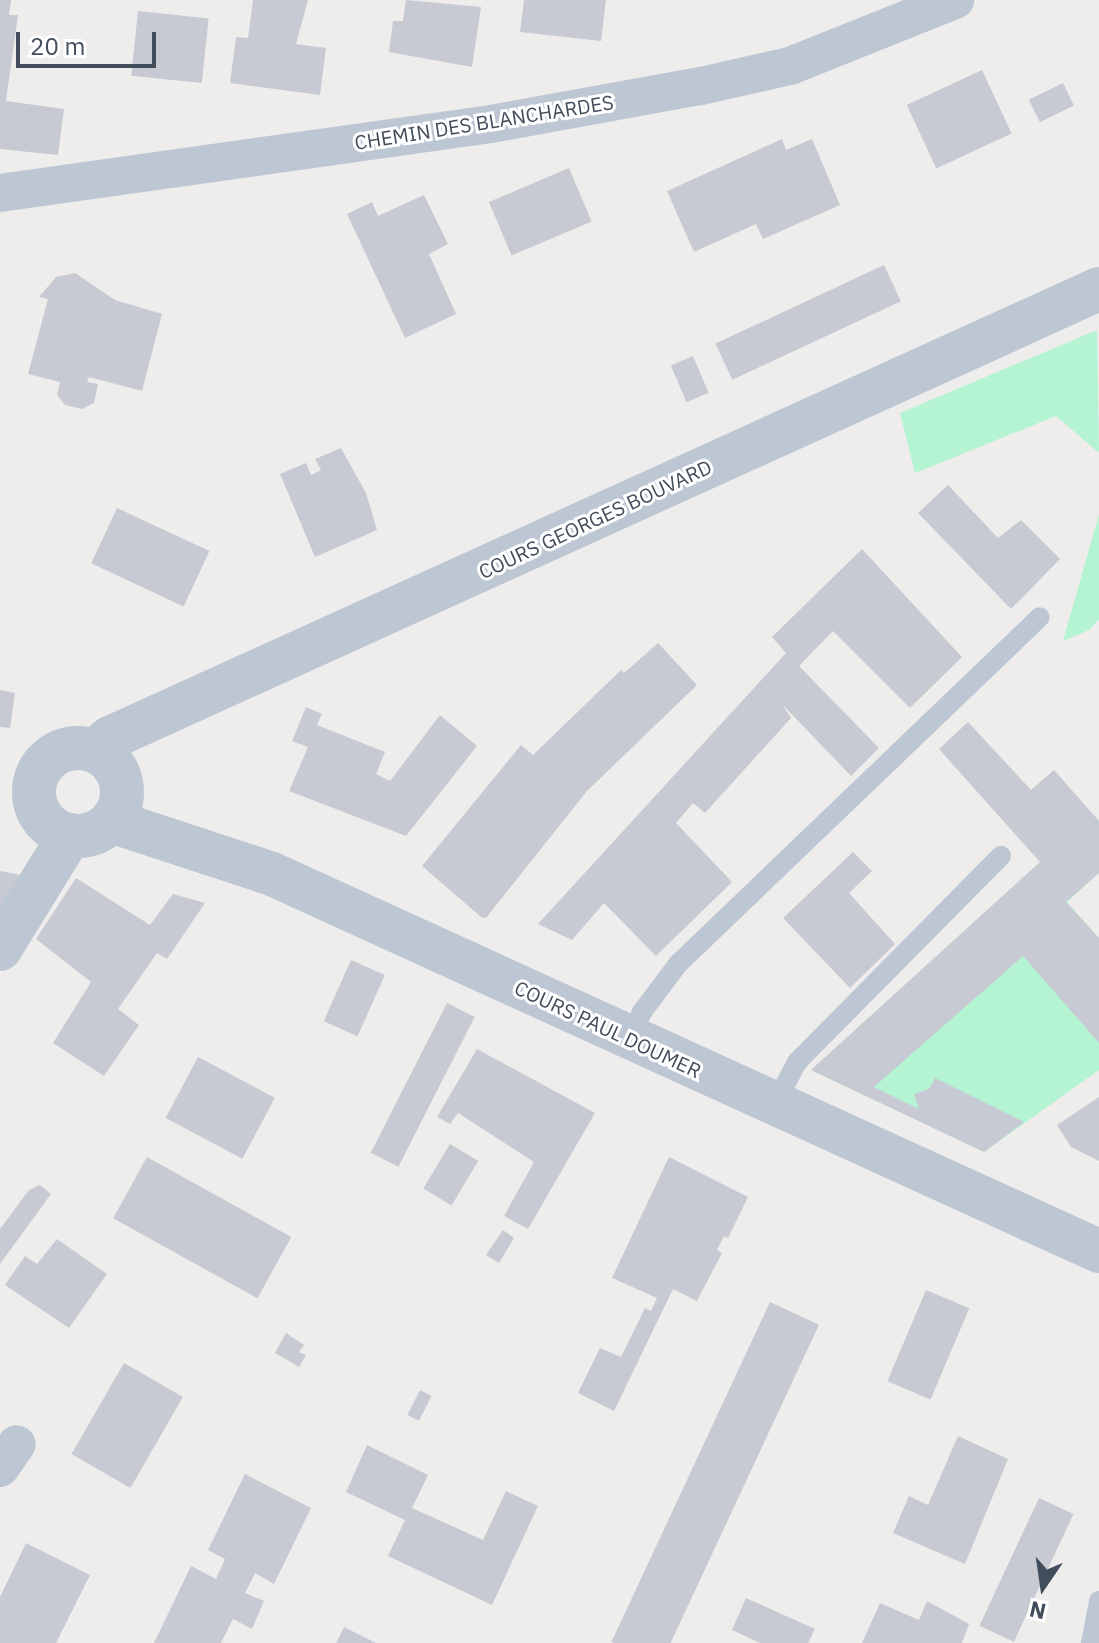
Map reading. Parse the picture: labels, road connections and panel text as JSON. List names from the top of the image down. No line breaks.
{"streets":{"street":["CHEMIN DES BLANCHARDES","COURS GEORGES BOUVARD","COURS PAUL DOUMER"]},"crossings":[["COURS GEORGES BOUVARD","COURS PAUL DOUMER"]],"scale_bar":"20 m","north":"bottom"}
